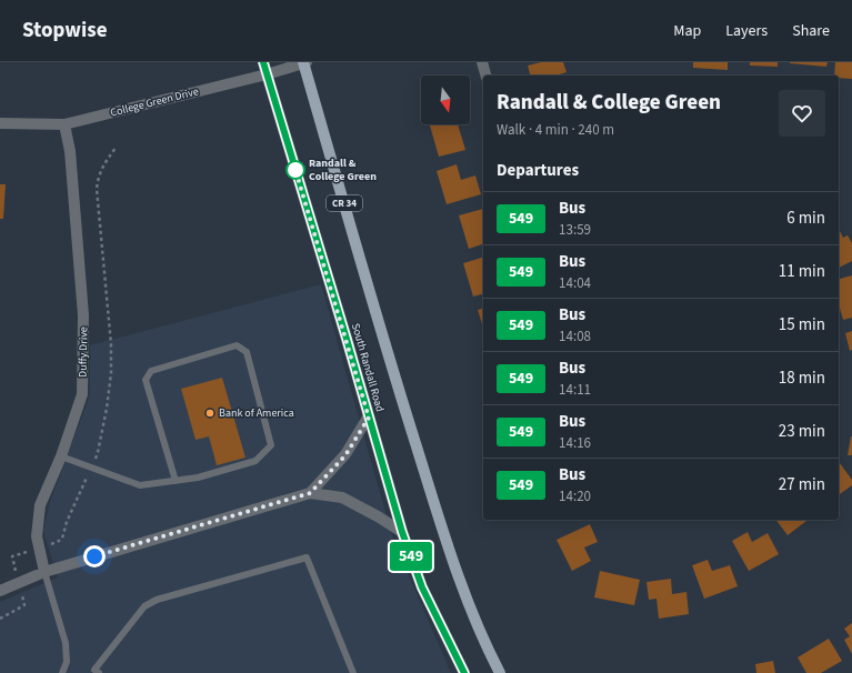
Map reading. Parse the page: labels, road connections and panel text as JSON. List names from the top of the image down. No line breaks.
{"streets":{"main road":["CR 34","South Randall Road"],"street":["College Green Drive","Duffy Drive"]},"crossings":[["College Green Drive","Duffy Drive"],["College Green Drive","South Randall Road"]],"places":["Randall & College Green","Bank of America"],"lines":["bus line 549"],"north":"bottom","page":{"header":"Stopwise","nav":["Map","Layers","Share"],"on_map":"549","heading":[["Randall & College Green","Walk · 4 min · 240 m"],"Departures"],"list":[{"mark":"549","name":"Bus","note":"13:59","value":"6 min"},{"mark":"549","name":"Bus","note":"14:04","value":"11 min"},{"mark":"549","name":"Bus","note":"14:08","value":"15 min"},{"mark":"549","name":"Bus","note":"14:11","value":"18 min"},{"mark":"549","name":"Bus","note":"14:16","value":"23 min"},{"mark":"549","name":"Bus","note":"14:20","value":"27 min"}]}}
